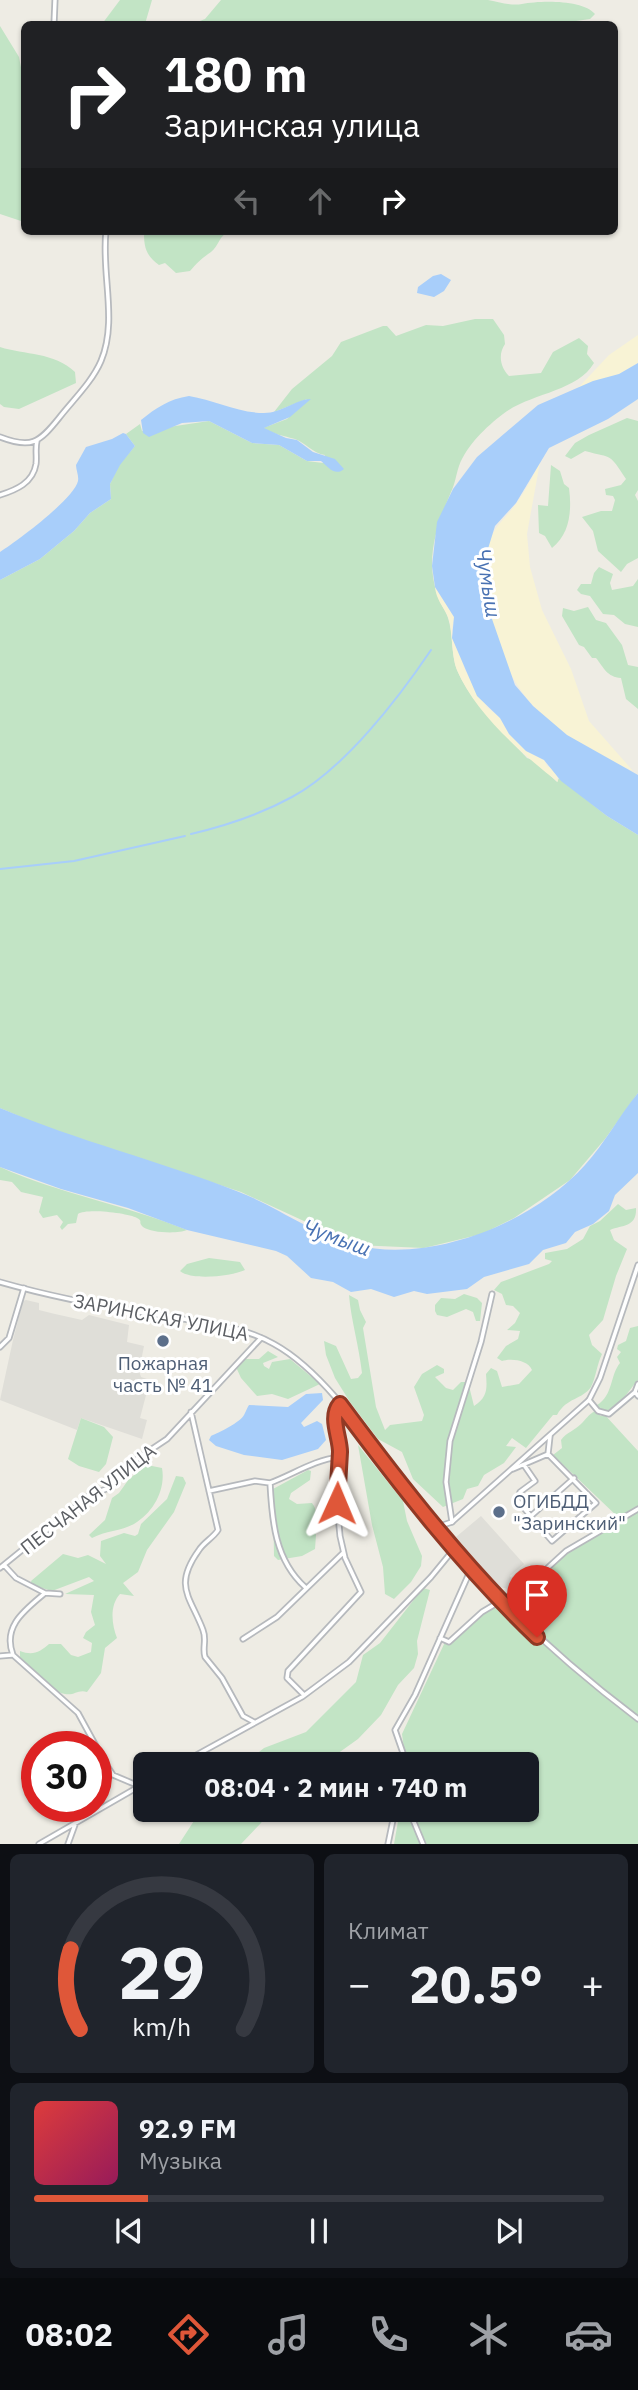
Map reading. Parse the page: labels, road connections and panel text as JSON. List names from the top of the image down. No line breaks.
{"streets":{"street":["ЗАРИНСКАЯ УЛИЦА","ПЕСЧАНАЯ УЛИЦА"]},"crossings":[["ЗАРИНСКАЯ УЛИЦА","ПЕСЧАНАЯ УЛИЦА"]],"water":["Чумыш"],"places":["Пожарная часть № 41","ОГИБДД \"Заринский\""],"page":{"turn":["180 m","Заринская улица"],"limit":"30","trip":"08:04 · 2 мин · 740 m","tile":"Климат","heat":["−","20.5°","+"],"song":["92.9 FM","Музыка"],"tabs":"08:02","gauge":["29","km/h"]}}
